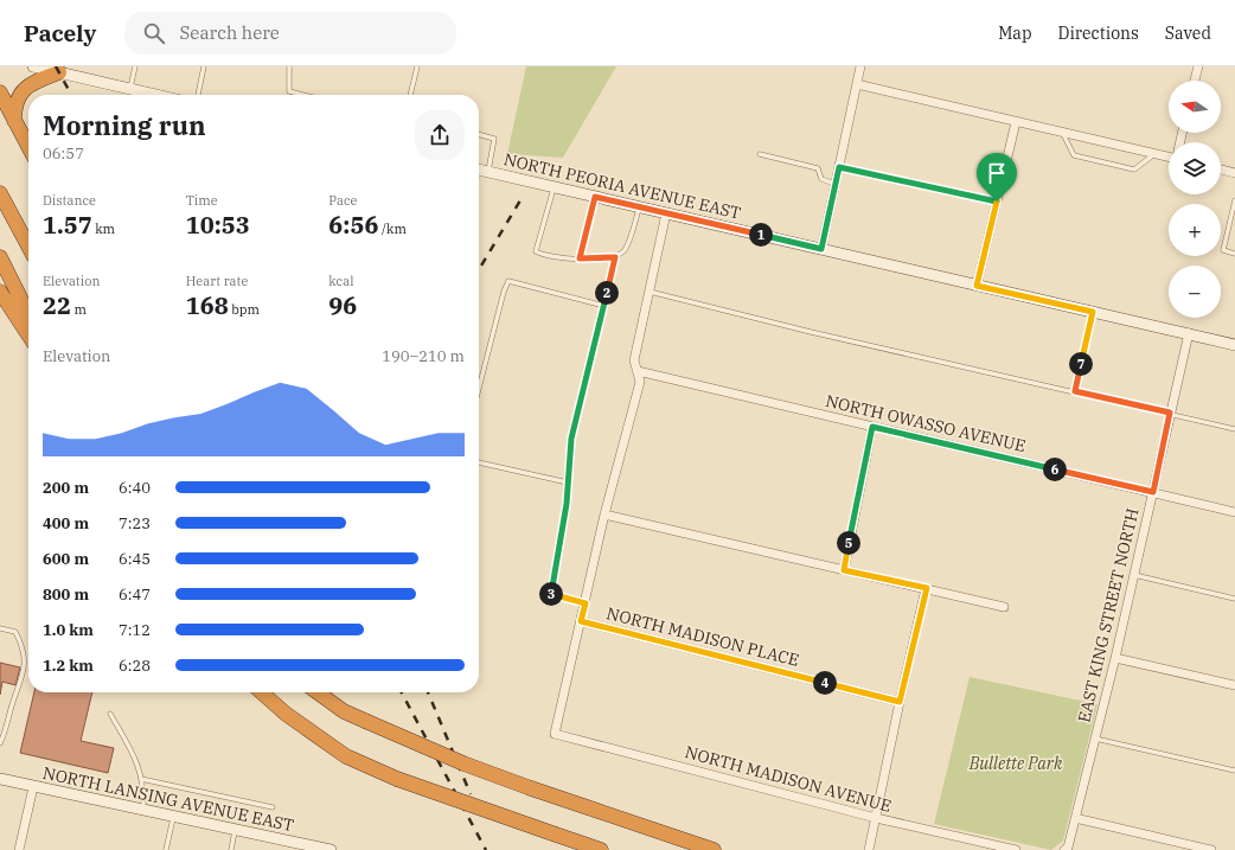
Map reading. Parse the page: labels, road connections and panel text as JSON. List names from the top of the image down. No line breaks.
{"streets":{"main road":["NORTH PEORIA AVENUE EAST","NORTH LANSING AVENUE EAST"],"street":["NORTH OWASSO AVENUE","EAST KING STREET NORTH","NORTH MADISON PLACE","NORTH MADISON AVENUE"]},"crossings":[["NORTH PEORIA AVENUE EAST","EAST KING STREET NORTH"],["NORTH OWASSO AVENUE","EAST KING STREET NORTH"],["NORTH MADISON PLACE","NORTH MADISON AVENUE"]],"parks":["Bullette Park"],"north":"left","page":{"header":"Pacely","search":"Search here","nav":["Map","Directions","Saved"],"map_buttons":["+","−"],"heading":["Morning run","06:57"],"stats":[["Distance","1.57 km"],["Time","10:53"],["Pace","6:56 /km"],["Elevation","22 m"],["Heart rate","168 bpm"],["kcal","96"]],"pins":["1","2","7","6","5","3","4"],"chart":["Elevation","190–210 m"],"list":[{"name":"200 m","note":"6:40"},{"name":"400 m","note":"7:23"},{"name":"600 m","note":"6:45"},{"name":"800 m","note":"6:47"},{"name":"1.0 km","note":"7:12"},{"name":"1.2 km","note":"6:28"}]}}
